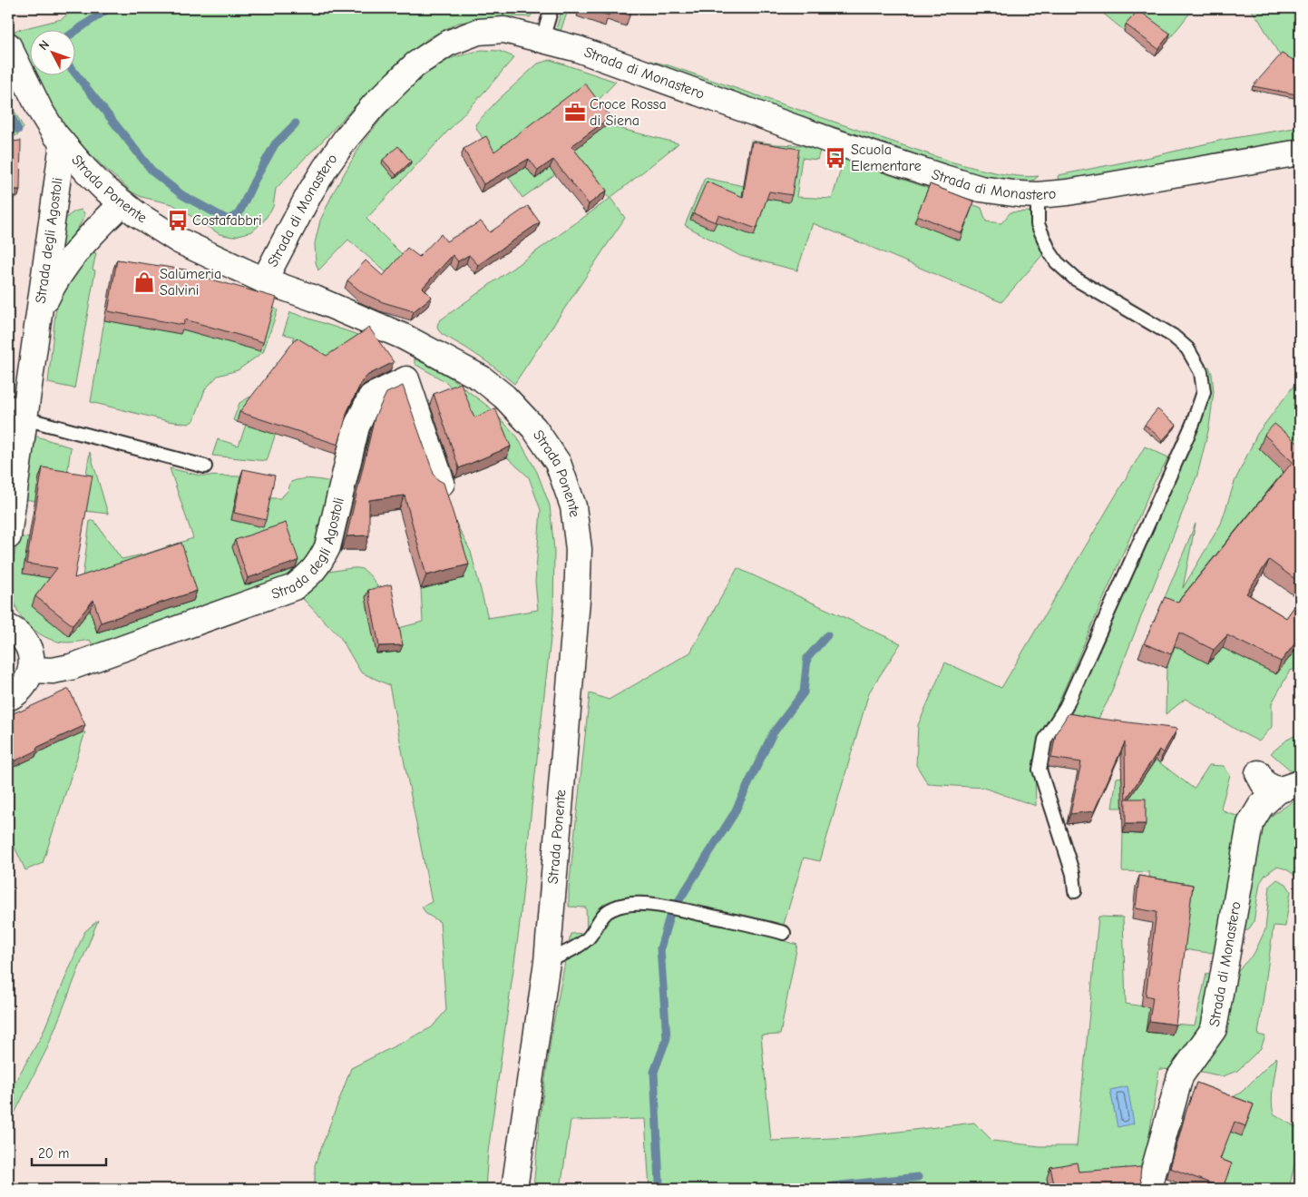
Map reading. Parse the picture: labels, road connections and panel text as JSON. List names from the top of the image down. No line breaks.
{"streets":{"main road":["Strada di Monastero","Strada Ponente","Strada degli Agostoli"]},"crossings":[["Strada di Monastero","Strada Ponente"],["Strada Ponente","Strada degli Agostoli"]],"places":{"office":["Croce Rossa di Siena"],"bus stop":["Scuola Elementare","Costafabbri"],"shop":["Salumeria Salvini"]},"scale_bar":"20 m","north":"top left"}
